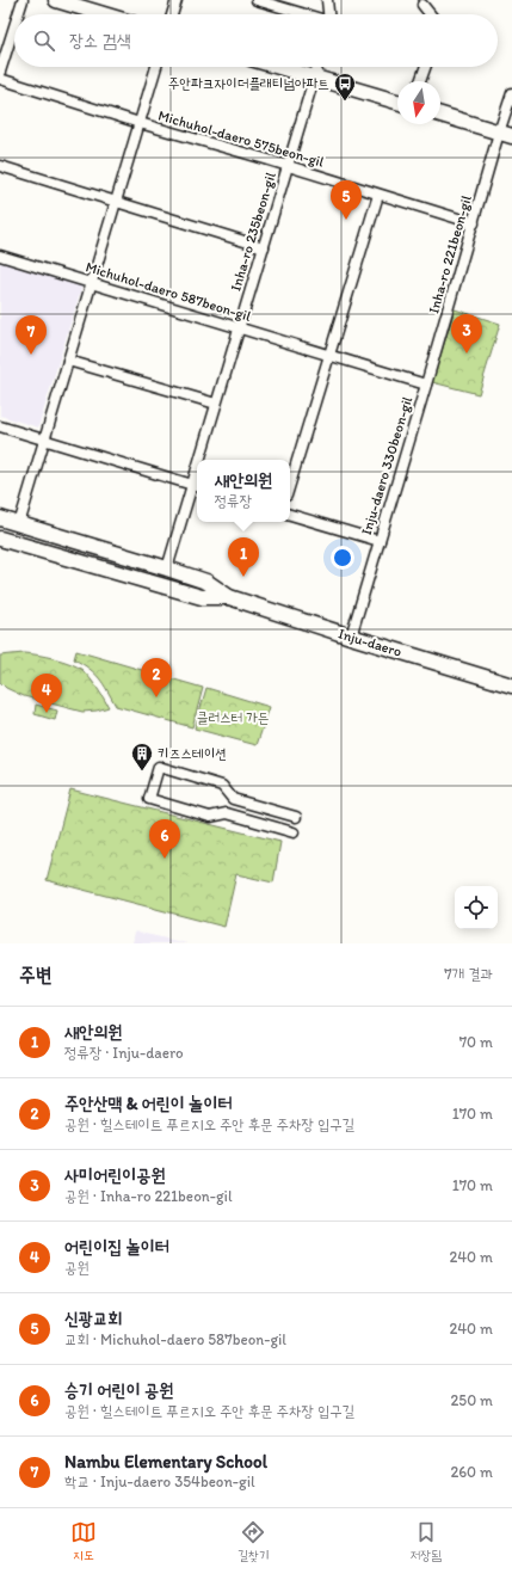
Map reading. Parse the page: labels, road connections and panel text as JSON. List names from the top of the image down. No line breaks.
{"streets":{"main road":["Inju-daero"],"street":["Michuhol-daero 575beon-gil","Inha-ro 235beon-gil","Inha-ro 221beon-gil","Michuhol-daero 587beon-gil","Inju-daero 330beon-gil"]},"crossings":[["Michuhol-daero 575beon-gil","Inha-ro 235beon-gil"],["Michuhol-daero 575beon-gil","Inha-ro 221beon-gil"],["Inha-ro 235beon-gil","Michuhol-daero 587beon-gil"],["Inha-ro 235beon-gil","Inju-daero"],["Inha-ro 221beon-gil","Michuhol-daero 587beon-gil"],["Inha-ro 221beon-gil","Inju-daero 330beon-gil"],["Michuhol-daero 587beon-gil","Inju-daero 330beon-gil"],["Inju-daero 330beon-gil","Inju-daero"]],"parks":["클러스터 가든"],"places":{"bus stop":["주안파크자이더플래티넘아파트"],"building":["키즈스테이션"]},"north":"bottom","page":{"search":"장소 검색","pins":["5","3","7","1","2","4","6"],"popup":["새안의원","정류장"],"heading":["주변","7개 결과"],"list":[{"mark":"1","name":"새안의원","note":"정류장 · Inju-daero","value":"70 m"},{"mark":"2","name":"주안산맥 & 어린이 놀이터","note":"공원 · 힐스테이트 푸르지오 주안 후문 주차장 입구길","value":"170 m"},{"mark":"3","name":"사미어린이공원","note":"공원 · Inha-ro 221beon-gil","value":"170 m"},{"mark":"4","name":"어린이집 놀이터","note":"공원","value":"240 m"},{"mark":"5","name":"신광교회","note":"교회 · Michuhol-daero 587beon-gil","value":"240 m"},{"mark":"6","name":"승기 어린이 공원","note":"공원 · 힐스테이트 푸르지오 주안 후문 주차장 입구길","value":"250 m"},{"mark":"7","name":"Nambu Elementary School","note":"학교 · Inju-daero 354beon-gil","value":"260 m"}],"nav":["지도","길찾기","저장됨"]}}
